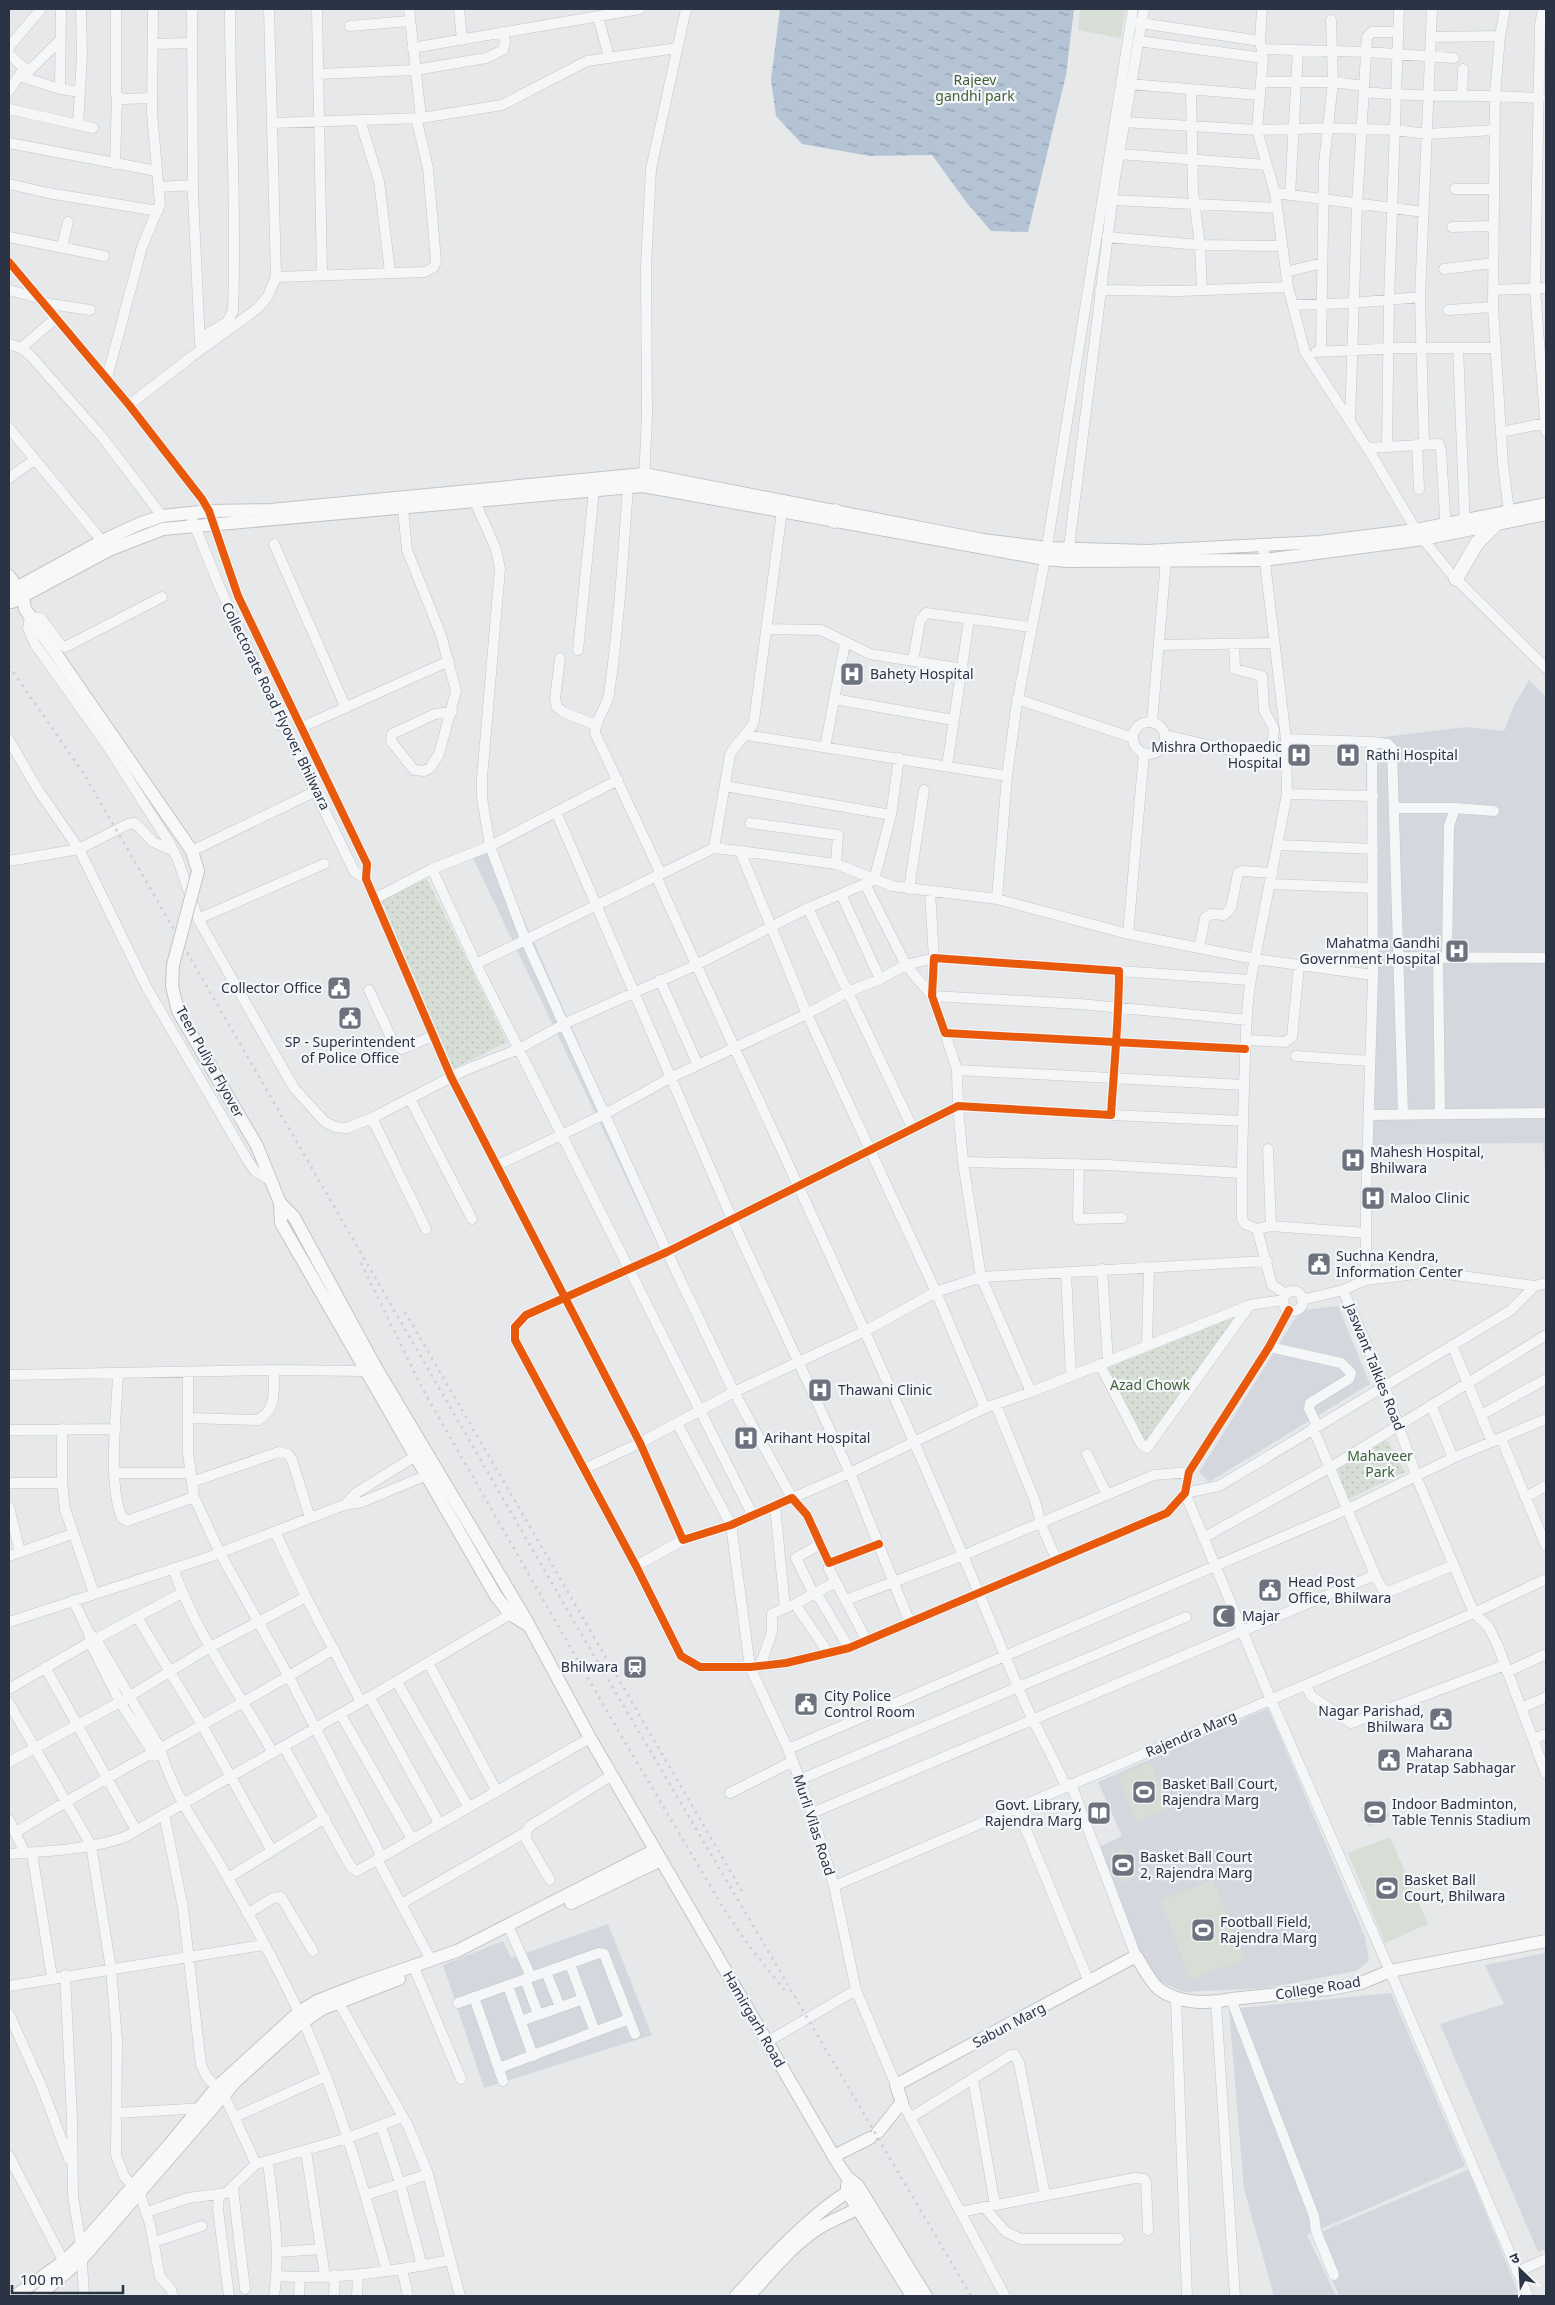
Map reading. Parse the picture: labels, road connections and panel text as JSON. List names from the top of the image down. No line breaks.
{"streets":{"main road":["Teen Puliya Flyover","College Road","Hamirgarh Road","Sabun Marg"],"street":["Collectorate Road Flyover, Bhilwara","Jaswant Talkies Road","Rajendra Marg","Murli Vilas Road"]},"crossings":[["Jaswant Talkies Road","Rajendra Marg"],["Rajendra Marg","Murli Vilas Road"],["Murli Vilas Road","Sabun Marg"]],"parks":["Rajeev gandhi park","Azad Chowk","Mahaveer Park"],"places":{"hospital":["Bahety Hospital","Mishra Orthopaedic Hospital","Rathi Hospital","Mahatma Gandhi Government Hospital","Mahesh Hospital, Bhilwara","Maloo Clinic","Thawani Clinic","Arihant Hospital"],"public building":["Collector Office","SP - Superintendent of Police Office","Suchna Kendra, Information Center","Head Post Office, Bhilwara","City Police Control Room","Nagar Parishad, Bhilwara","Maharana Pratap Sabhagar"],"mosque":["Majar"],"station":["Bhilwara"],"sports":["Basket Ball Court, Rajendra Marg","Indoor Badminton, Table Tennis Stadium","Basket Ball Court 2, Rajendra Marg","Basket Ball Court, Bhilwara","Football Field, Rajendra Marg"],"library":["Govt. Library, Rajendra Marg"]},"scale_bar":"100 m","north":"top left"}
